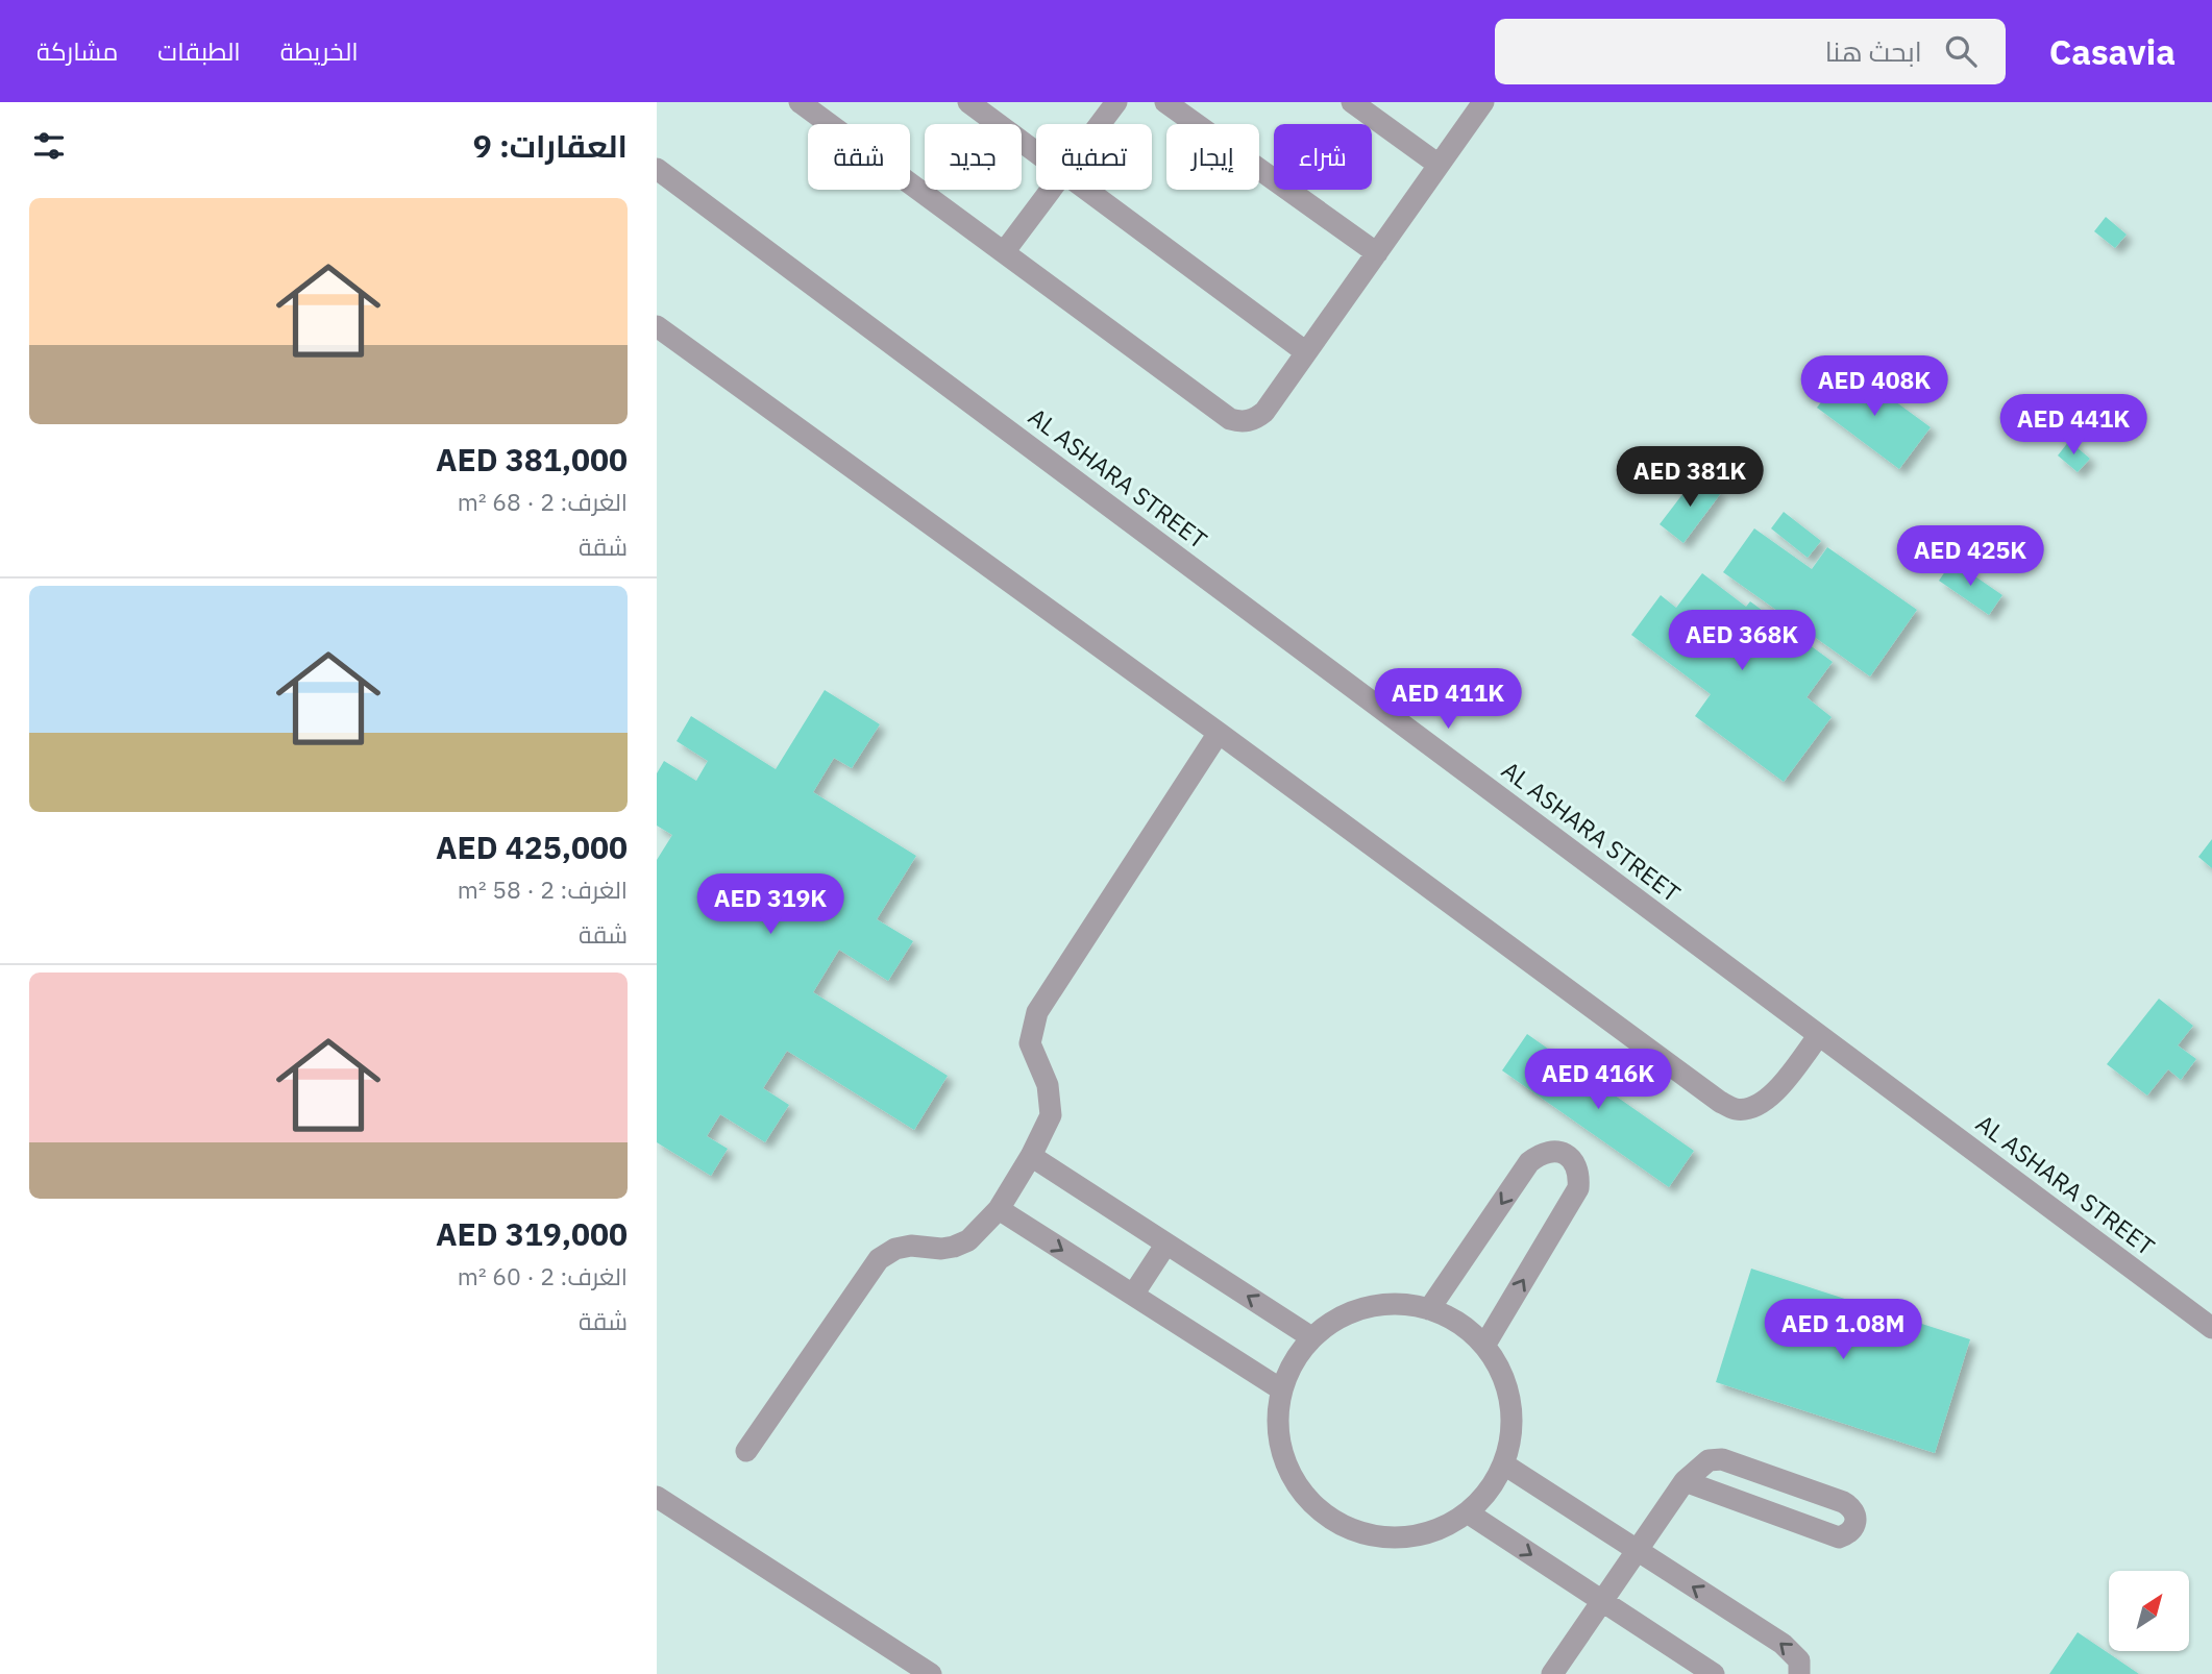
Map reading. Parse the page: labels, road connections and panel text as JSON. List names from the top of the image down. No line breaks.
{"streets":{"street":["AL ASHARA STREET"]},"north":"top right","page":{"header":"Casavia","search":"ابحث هنا","nav":["الخريطة","الطبقات","مشاركة"],"heading":"العقارات: 9","chip":["شراء","إيجار","تصفية","جديد","شقة"],"list":[{"name":"AED 381,000","note":"الغرف: 2 · 68 m² · شقة"},{"name":"AED 425,000","note":"الغرف: 2 · 58 m² · شقة"},{"name":"AED 319,000","note":"الغرف: 2 · 60 m² · شقة"}],"price":["AED 408K","AED 441K","AED 381K","AED 425K","AED 368K","AED 411K","AED 319K","AED 416K","AED 1.08M"]}}
